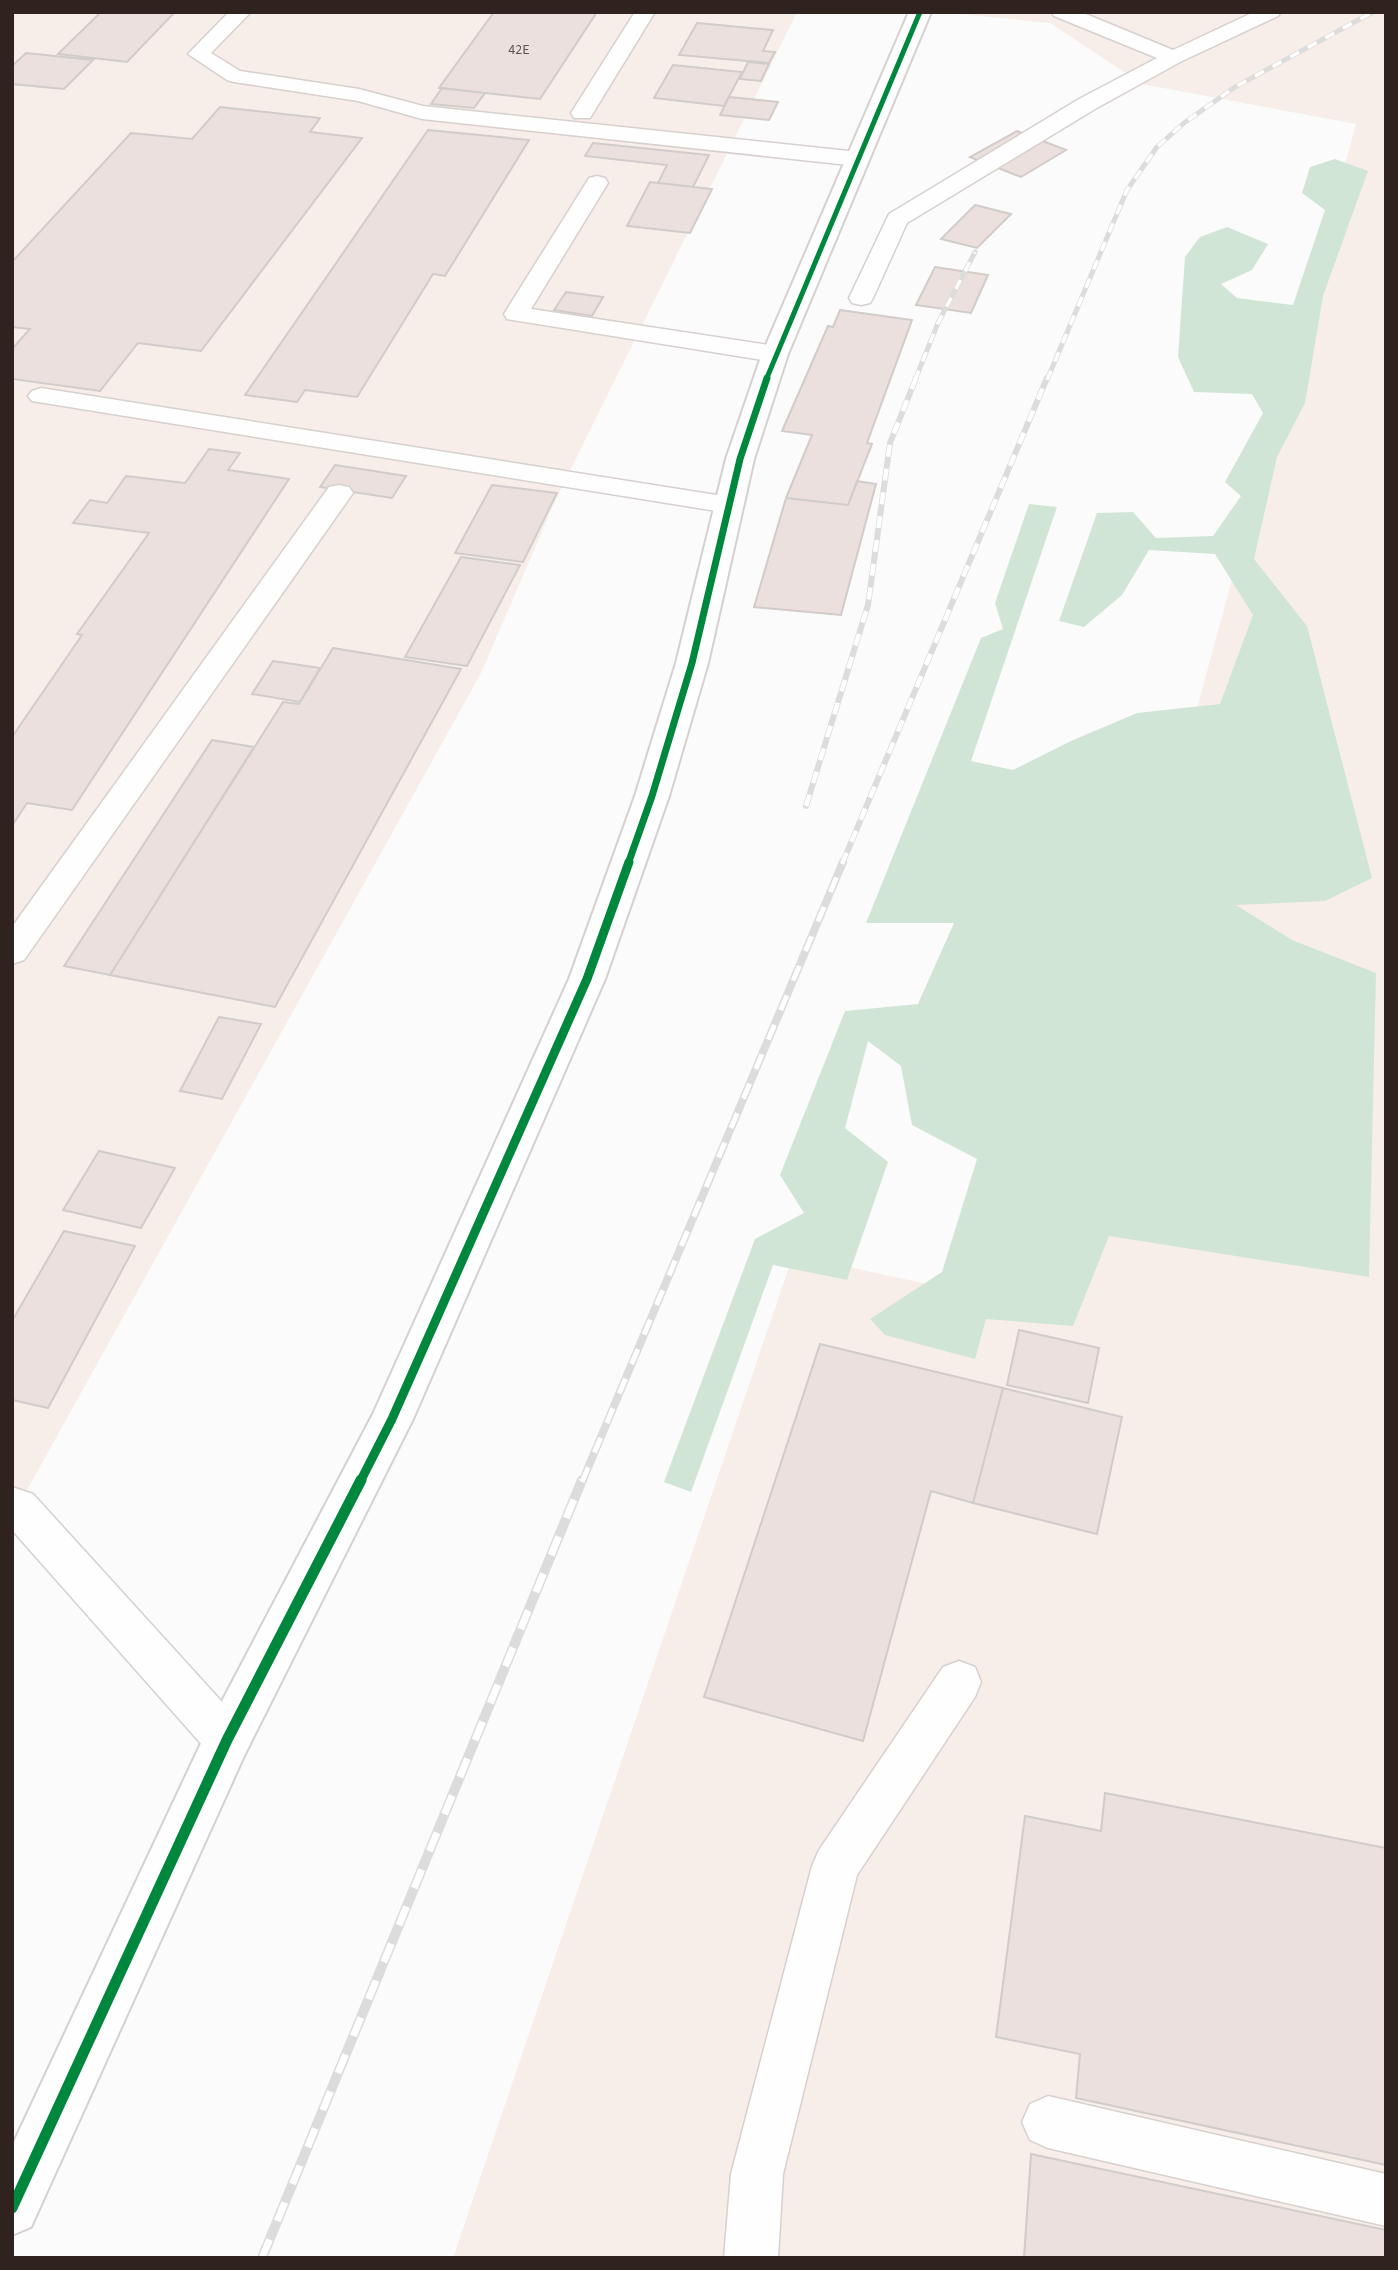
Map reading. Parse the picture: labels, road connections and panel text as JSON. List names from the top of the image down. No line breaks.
{"house_numbers":["42Е"]}
